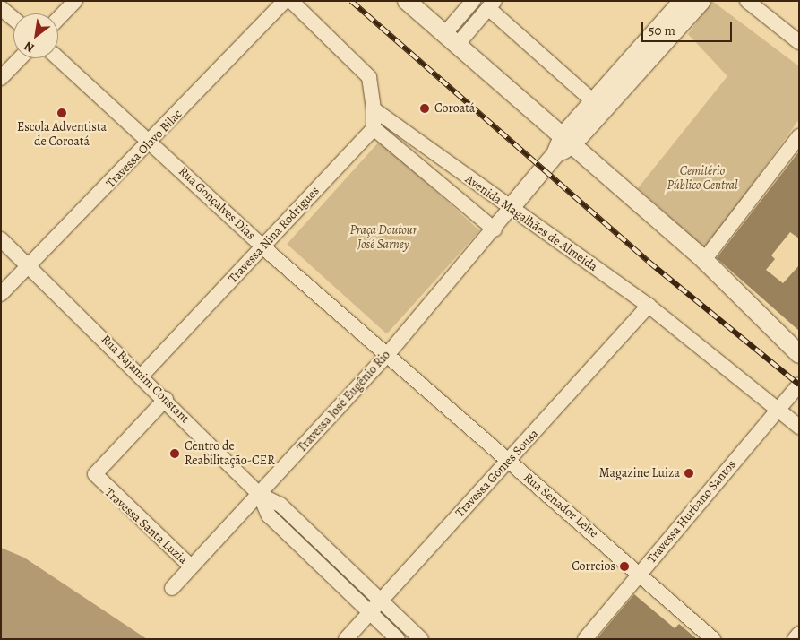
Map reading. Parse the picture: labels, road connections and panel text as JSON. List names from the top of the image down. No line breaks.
{"streets":{"street":["Travessa Olavo Bilac","Rua Gonçalves Dias","Avenida Magalhães de Almeida","Travessa Nina Rodrigues","Rua Bajamim Constant","Travessa José Eugênio Rio","Travessa Gomes Sousa","Rua Senador Leite","Travessa Hurbano Santos","Travessa Santa Luzia"]},"crossings":[["Travessa Olavo Bilac","Rua Gonçalves Dias"],["Travessa Olavo Bilac","Rua Bajamim Constant"],["Rua Gonçalves Dias","Travessa Nina Rodrigues"],["Rua Gonçalves Dias","Travessa José Eugênio Rio"],["Rua Gonçalves Dias","Rua Senador Leite"],["Avenida Magalhães de Almeida","Travessa José Eugênio Rio"],["Avenida Magalhães de Almeida","Travessa Gomes Sousa"],["Avenida Magalhães de Almeida","Travessa Hurbano Santos"],["Travessa Nina Rodrigues","Rua Bajamim Constant"],["Rua Bajamim Constant","Travessa José Eugênio Rio"],["Rua Bajamim Constant","Travessa Gomes Sousa"],["Rua Bajamim Constant","Travessa Santa Luzia"],["Travessa José Eugênio Rio","Rua Senador Leite"],["Travessa José Eugênio Rio","Travessa Santa Luzia"],["Travessa Gomes Sousa","Rua Senador Leite"],["Rua Senador Leite","Travessa Hurbano Santos"]],"parks":["Cemitério Público Central","Praça Doutour José Sarney"],"places":["Coroatá","Escola Adventista de Coroatá","Centro de Reabilitação-CER","Magazine Luiza","Correios"],"scale_bar":"50 m","north":"bottom left"}
